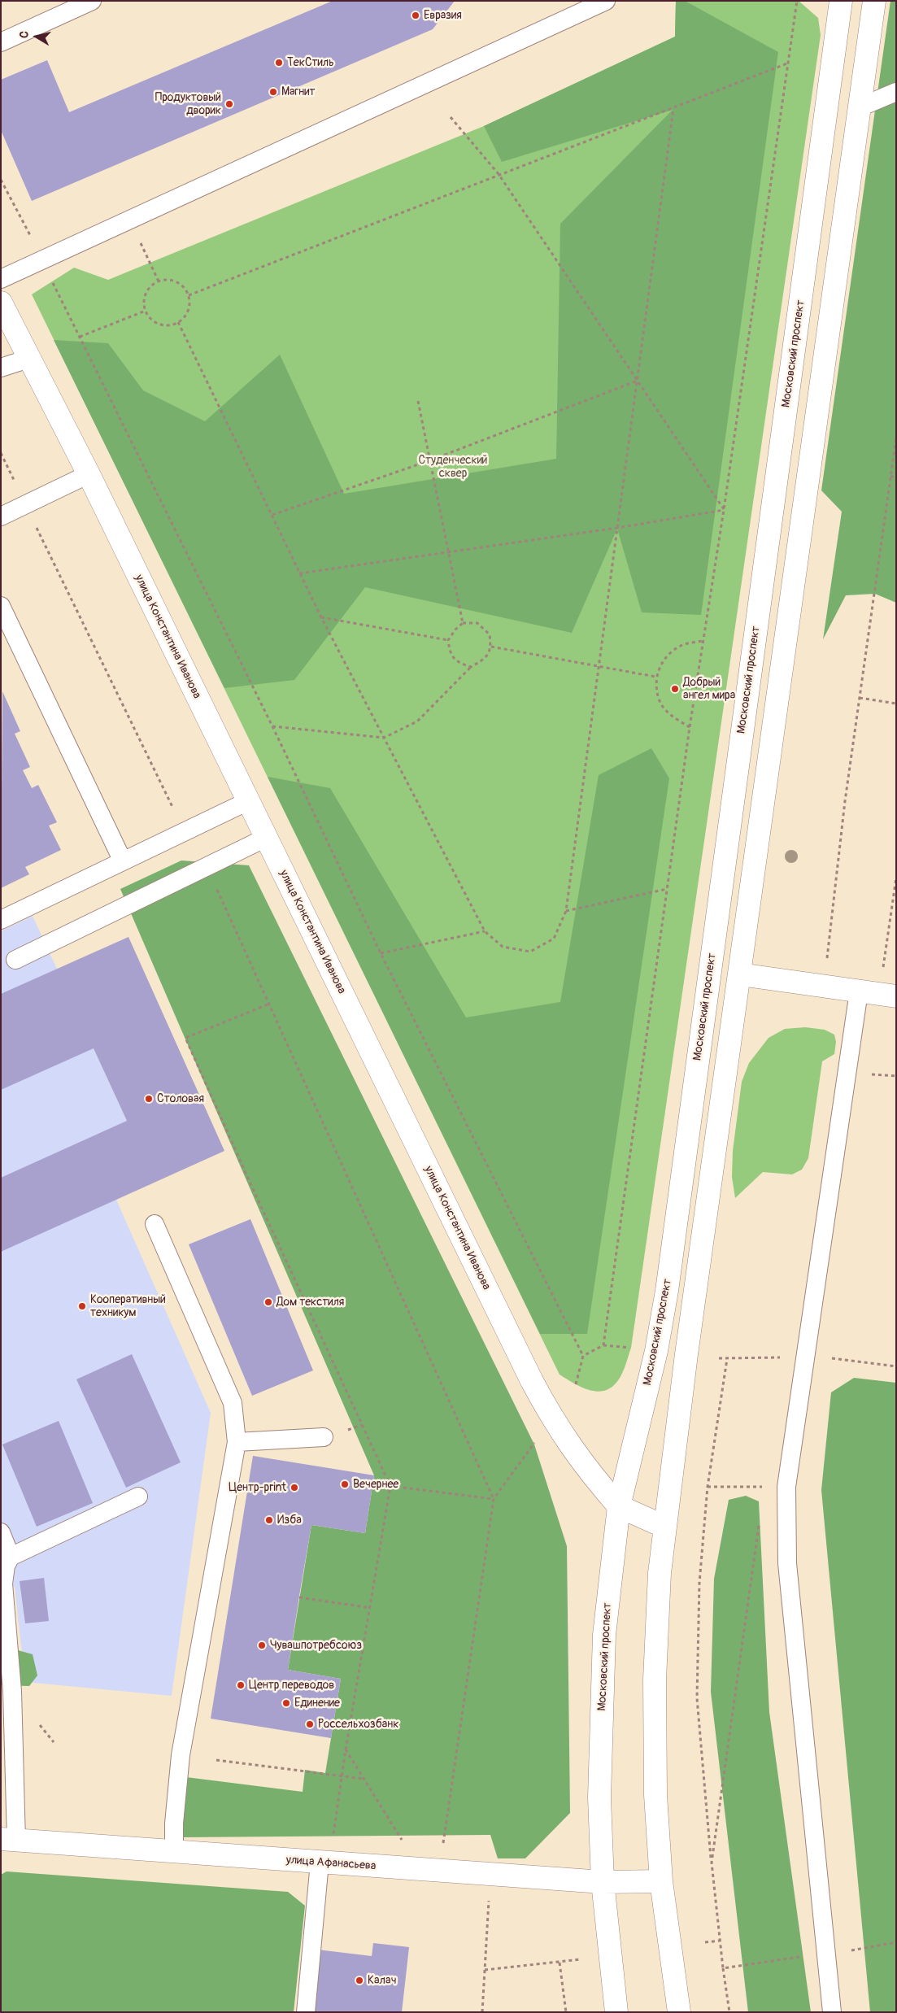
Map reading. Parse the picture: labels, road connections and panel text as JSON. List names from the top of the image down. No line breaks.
{"streets":{"main road":["Московский проспект","улица Константина Иванова","улица Афанасьева"]},"crossings":[["Московский проспект","улица Константина Иванова"],["Московский проспект","улица Афанасьева"]],"parks":["Студенческий сквер"],"places":["Евразия","ТекСтиль","Магнит","Продуктовый дворик","Добрый ангел мира","Столовая","Дом текстиля","Кооперативный техникум","Вечернее","Центр-print","Изба","Чувашпотребсоюз","Центр переводов","Единение","Россельхозбанк","Калач"],"north":"left"}
